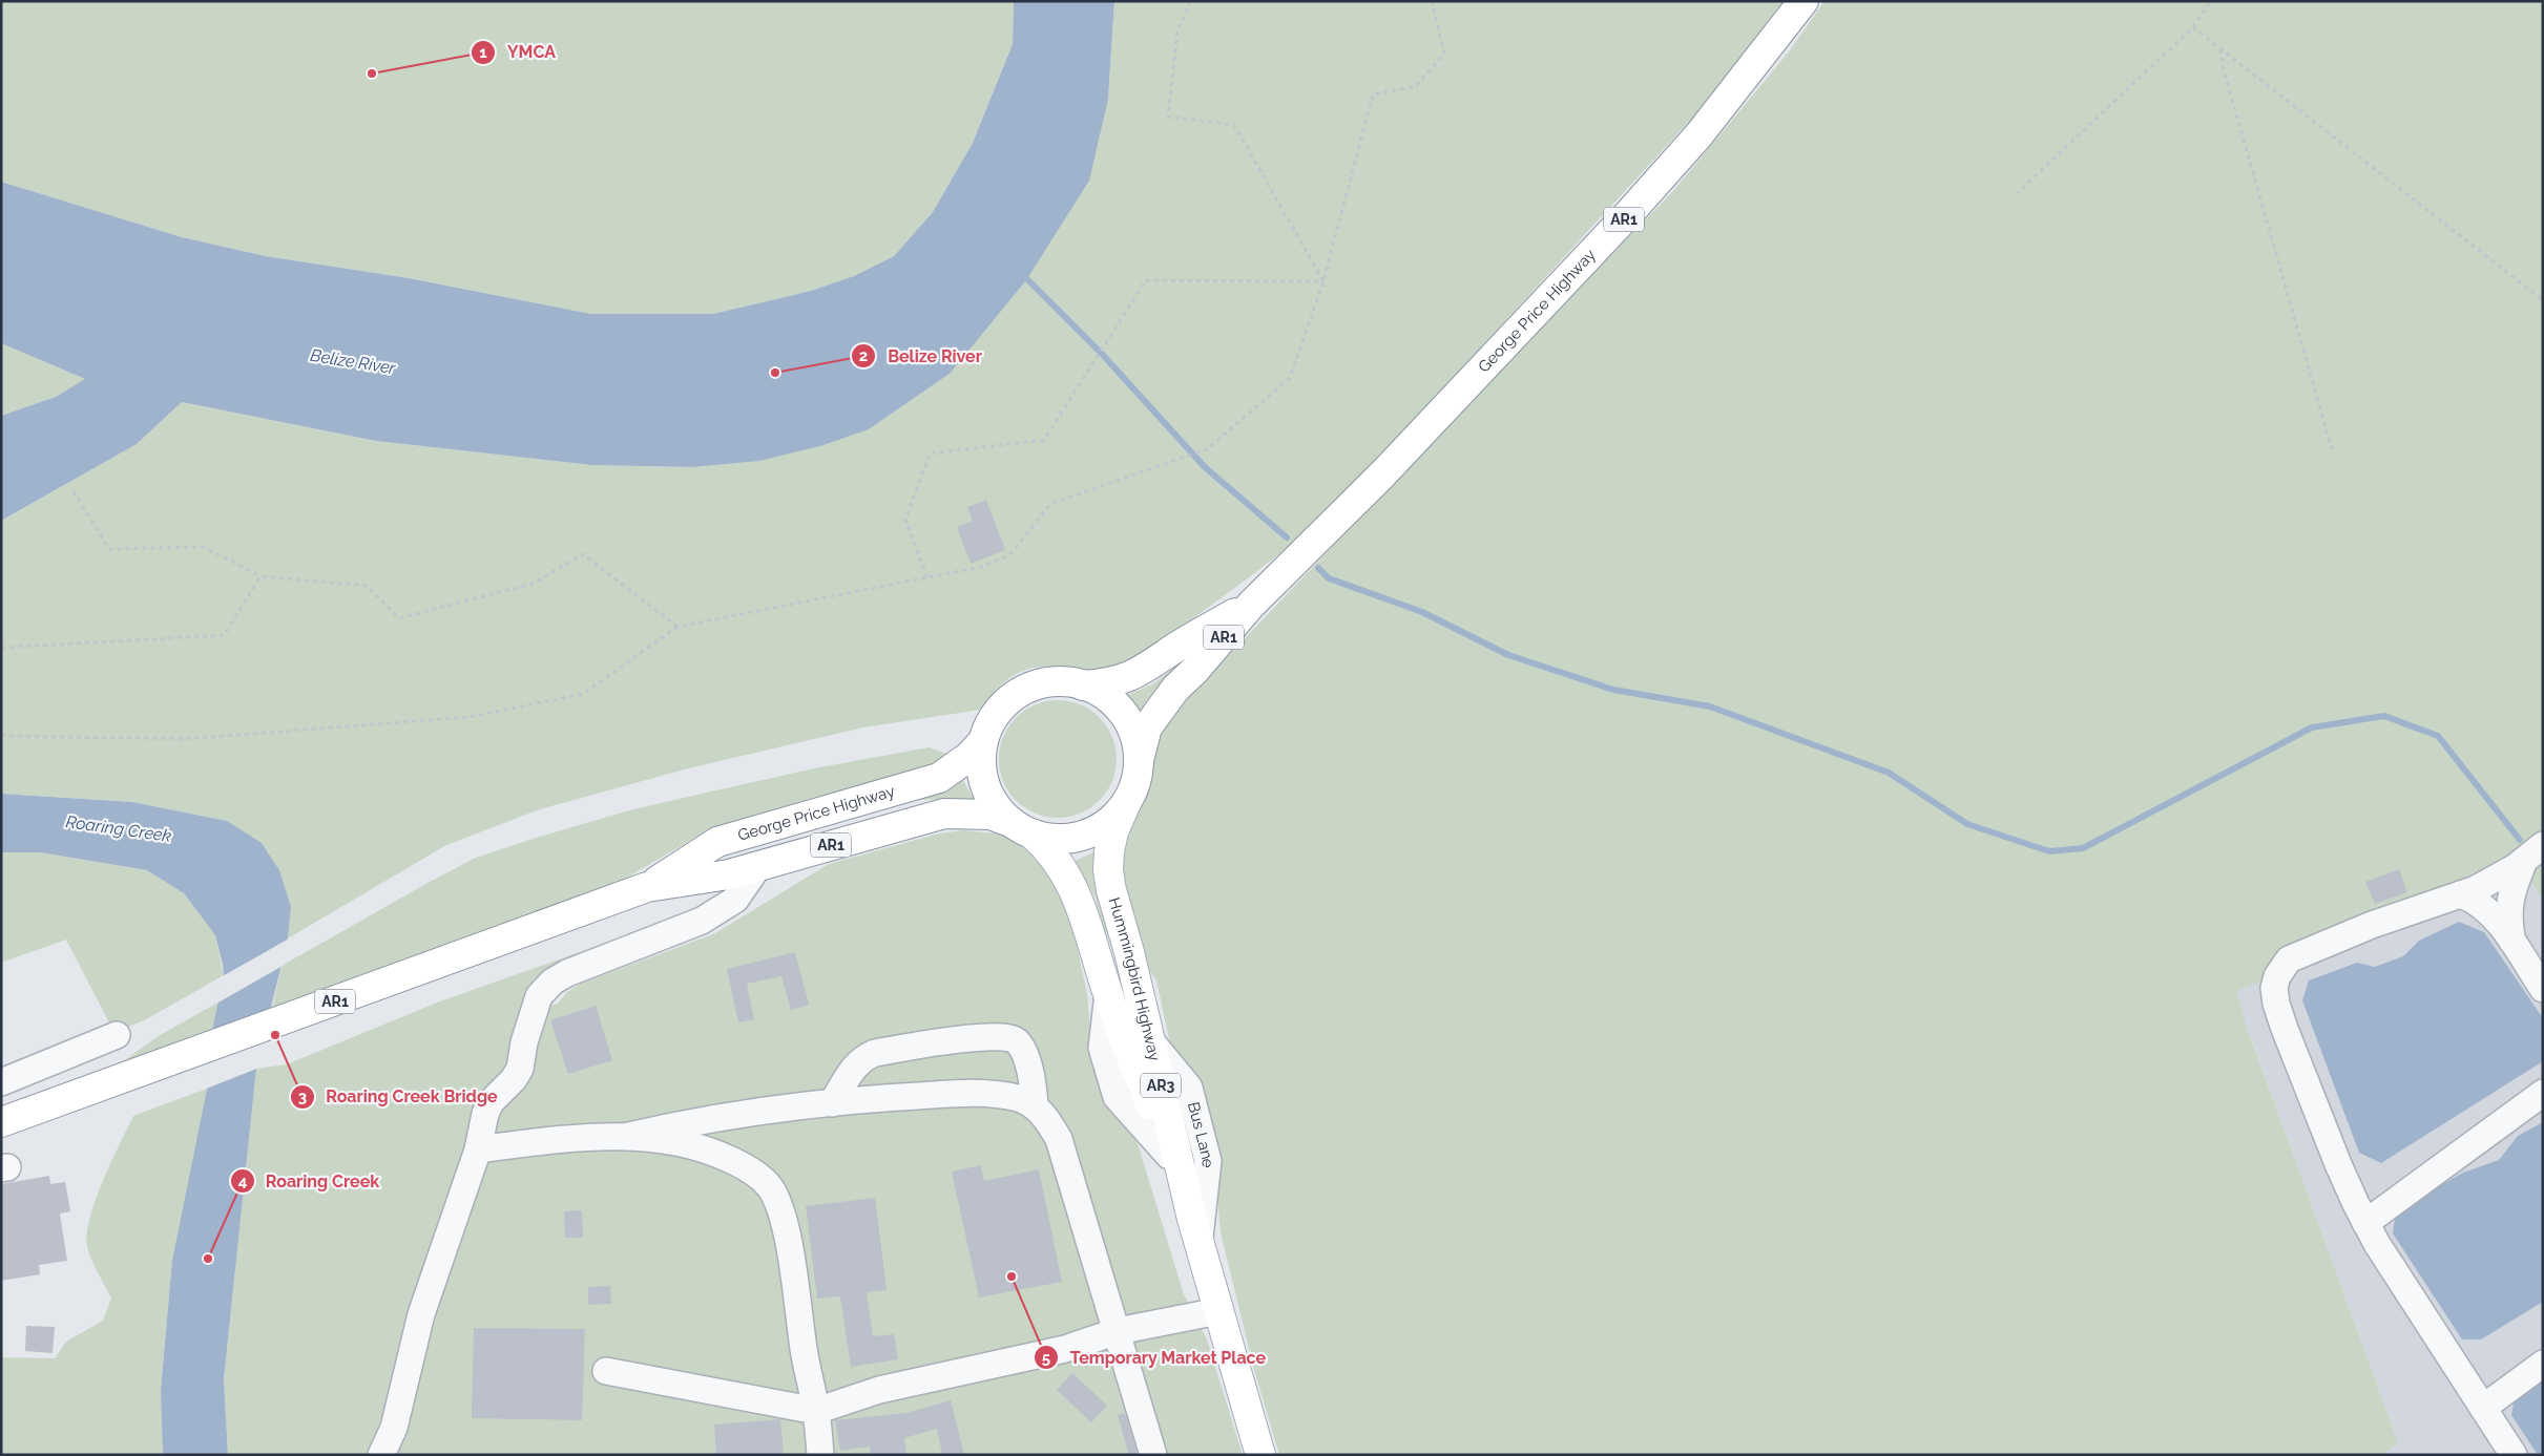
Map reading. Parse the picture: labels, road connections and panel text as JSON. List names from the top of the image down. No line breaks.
{"streets":{"main road":["AR1","George Price Highway","Hummingbird Highway","AR3"]},"crossings":[["George Price Highway","Hummingbird Highway"]],"water":["Belize River","Roaring Creek"],"places":["YMCA","Belize River","Roaring Creek Bridge","Roaring Creek","Temporary Market Place"]}
